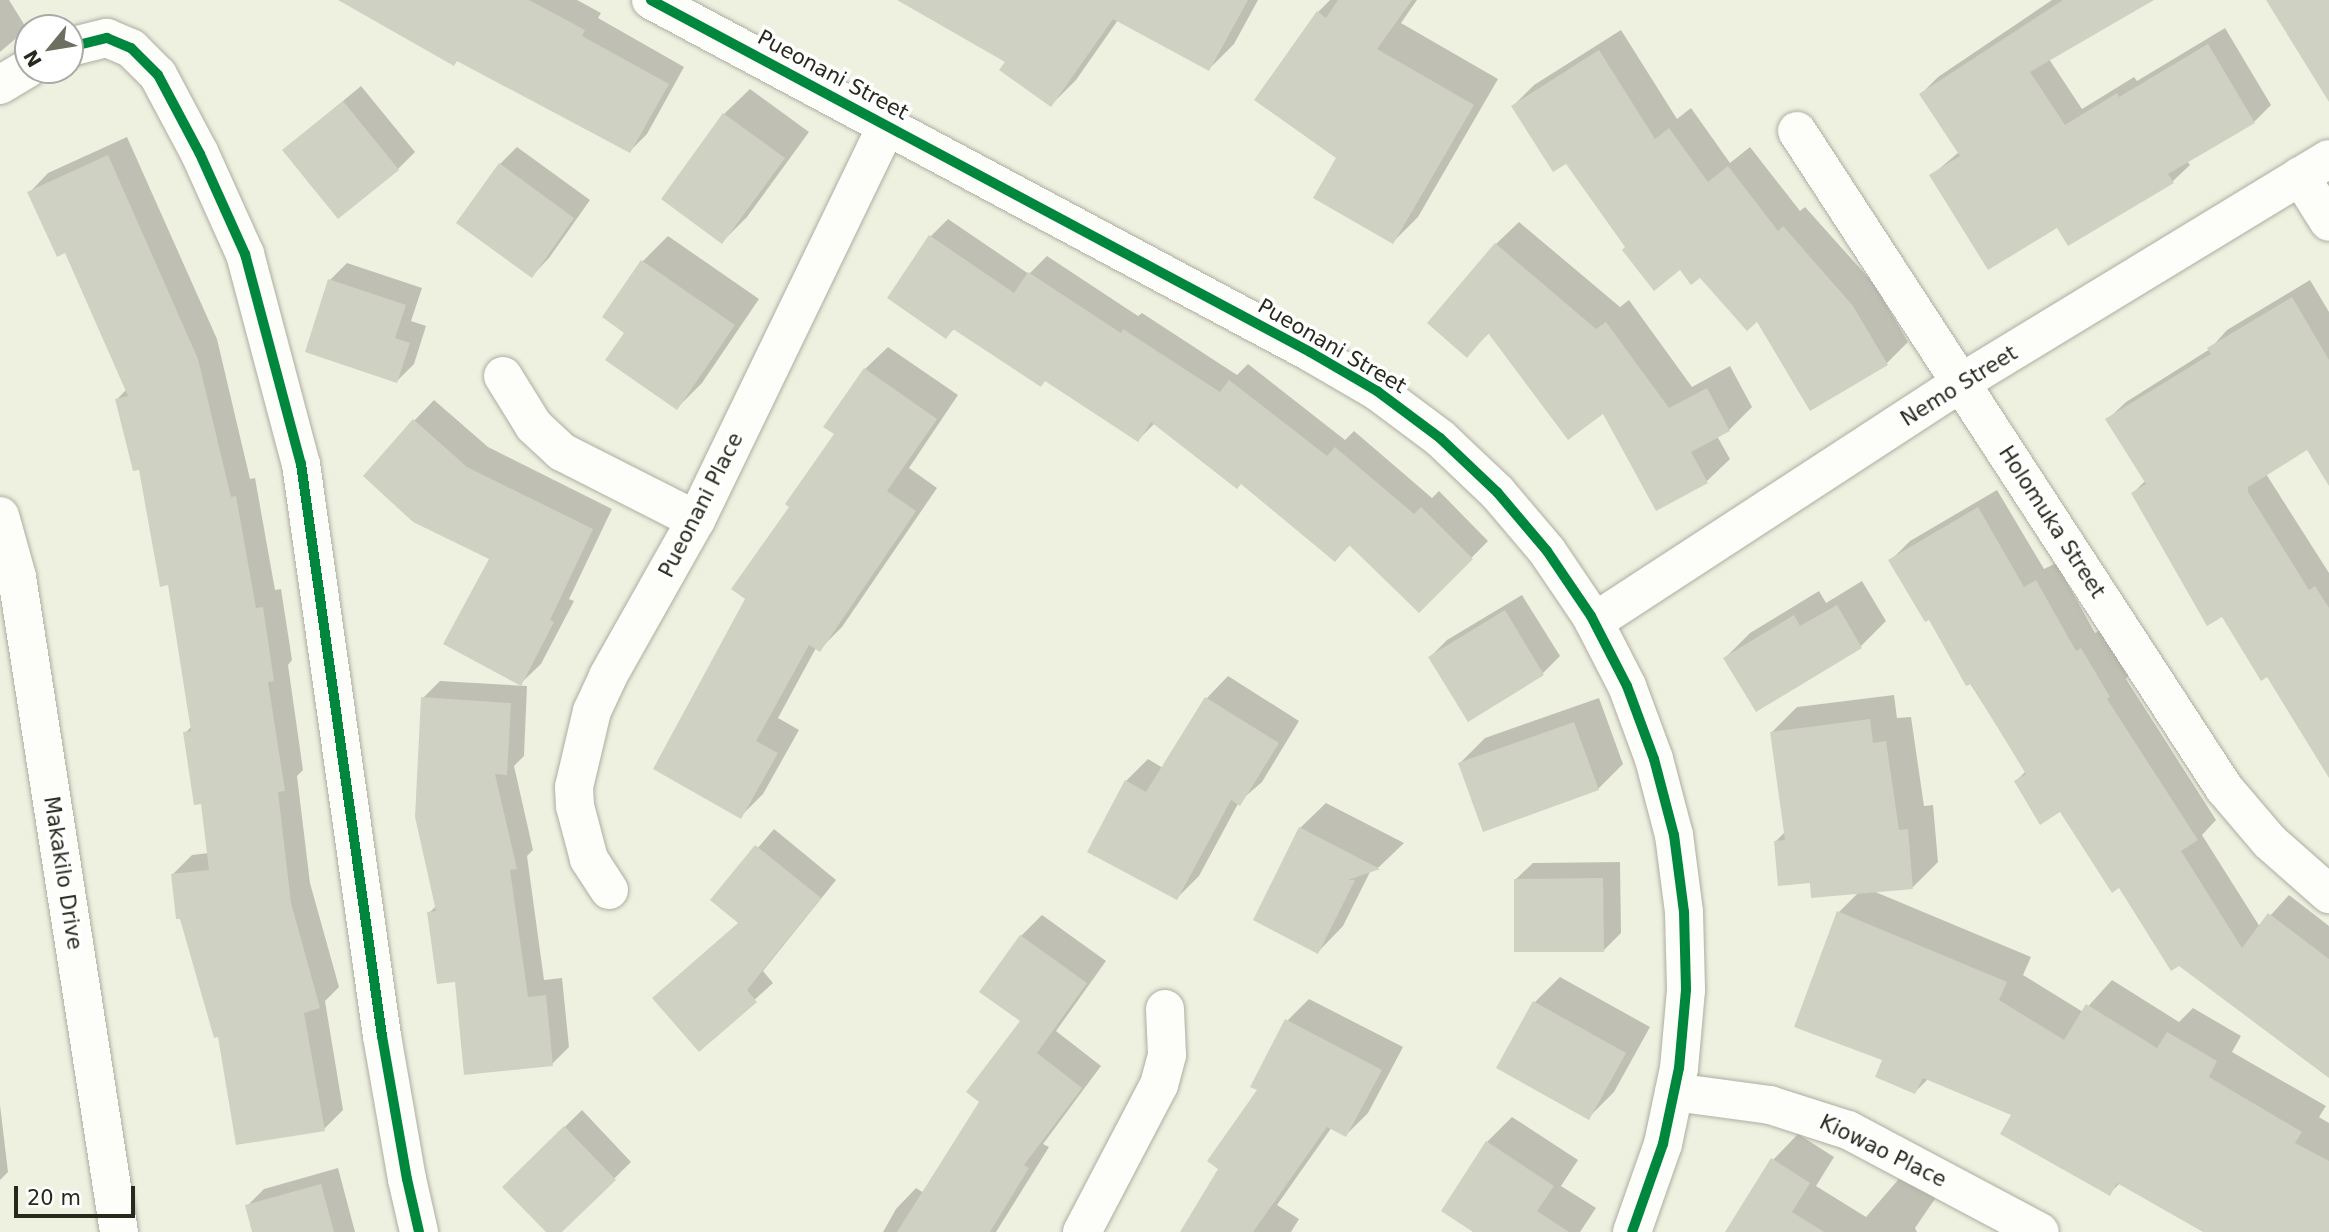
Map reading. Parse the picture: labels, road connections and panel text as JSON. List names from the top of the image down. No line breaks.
{"streets":{"street":["Pueonani Street","Nemo Street","Pueonani Place","Holomuka Street","Makakilo Drive","Kiowao Place"]},"crossings":[["Pueonani Street","Nemo Street"],["Pueonani Street","Pueonani Place"],["Pueonani Street","Kiowao Place"],["Nemo Street","Holomuka Street"]],"scale_bar":"20 m","north":"bottom left"}
